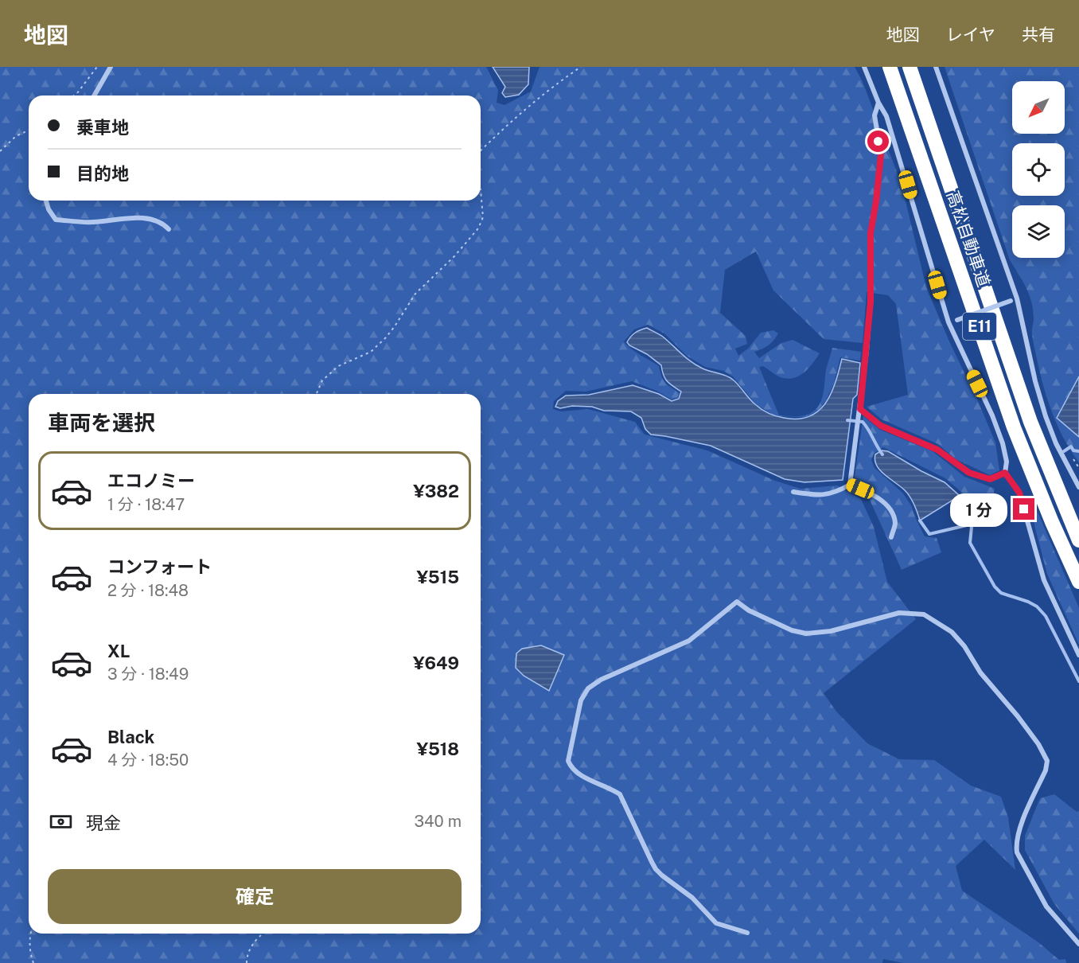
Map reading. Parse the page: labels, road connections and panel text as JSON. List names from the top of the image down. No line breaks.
{"streets":{"highway":["高松自動車道","E11"]},"north":"bottom left","page":{"header":"地図","nav":["地図","レイヤ","共有"],"banner":["乗車地","目的地"],"heading":"車両を選択","list":[{"name":"エコノミー","note":"1 分 · 18:47","value":"¥382"},{"name":"コンフォート","note":"2 分 · 18:48","value":"¥515"},{"name":"XL","note":"3 分 · 18:49","value":"¥649"},{"name":"Black","note":"4 分 · 18:50","value":"¥518"}],"bubble":"1 分","pay":["現金","340 m"],"buttons":"確定"}}
